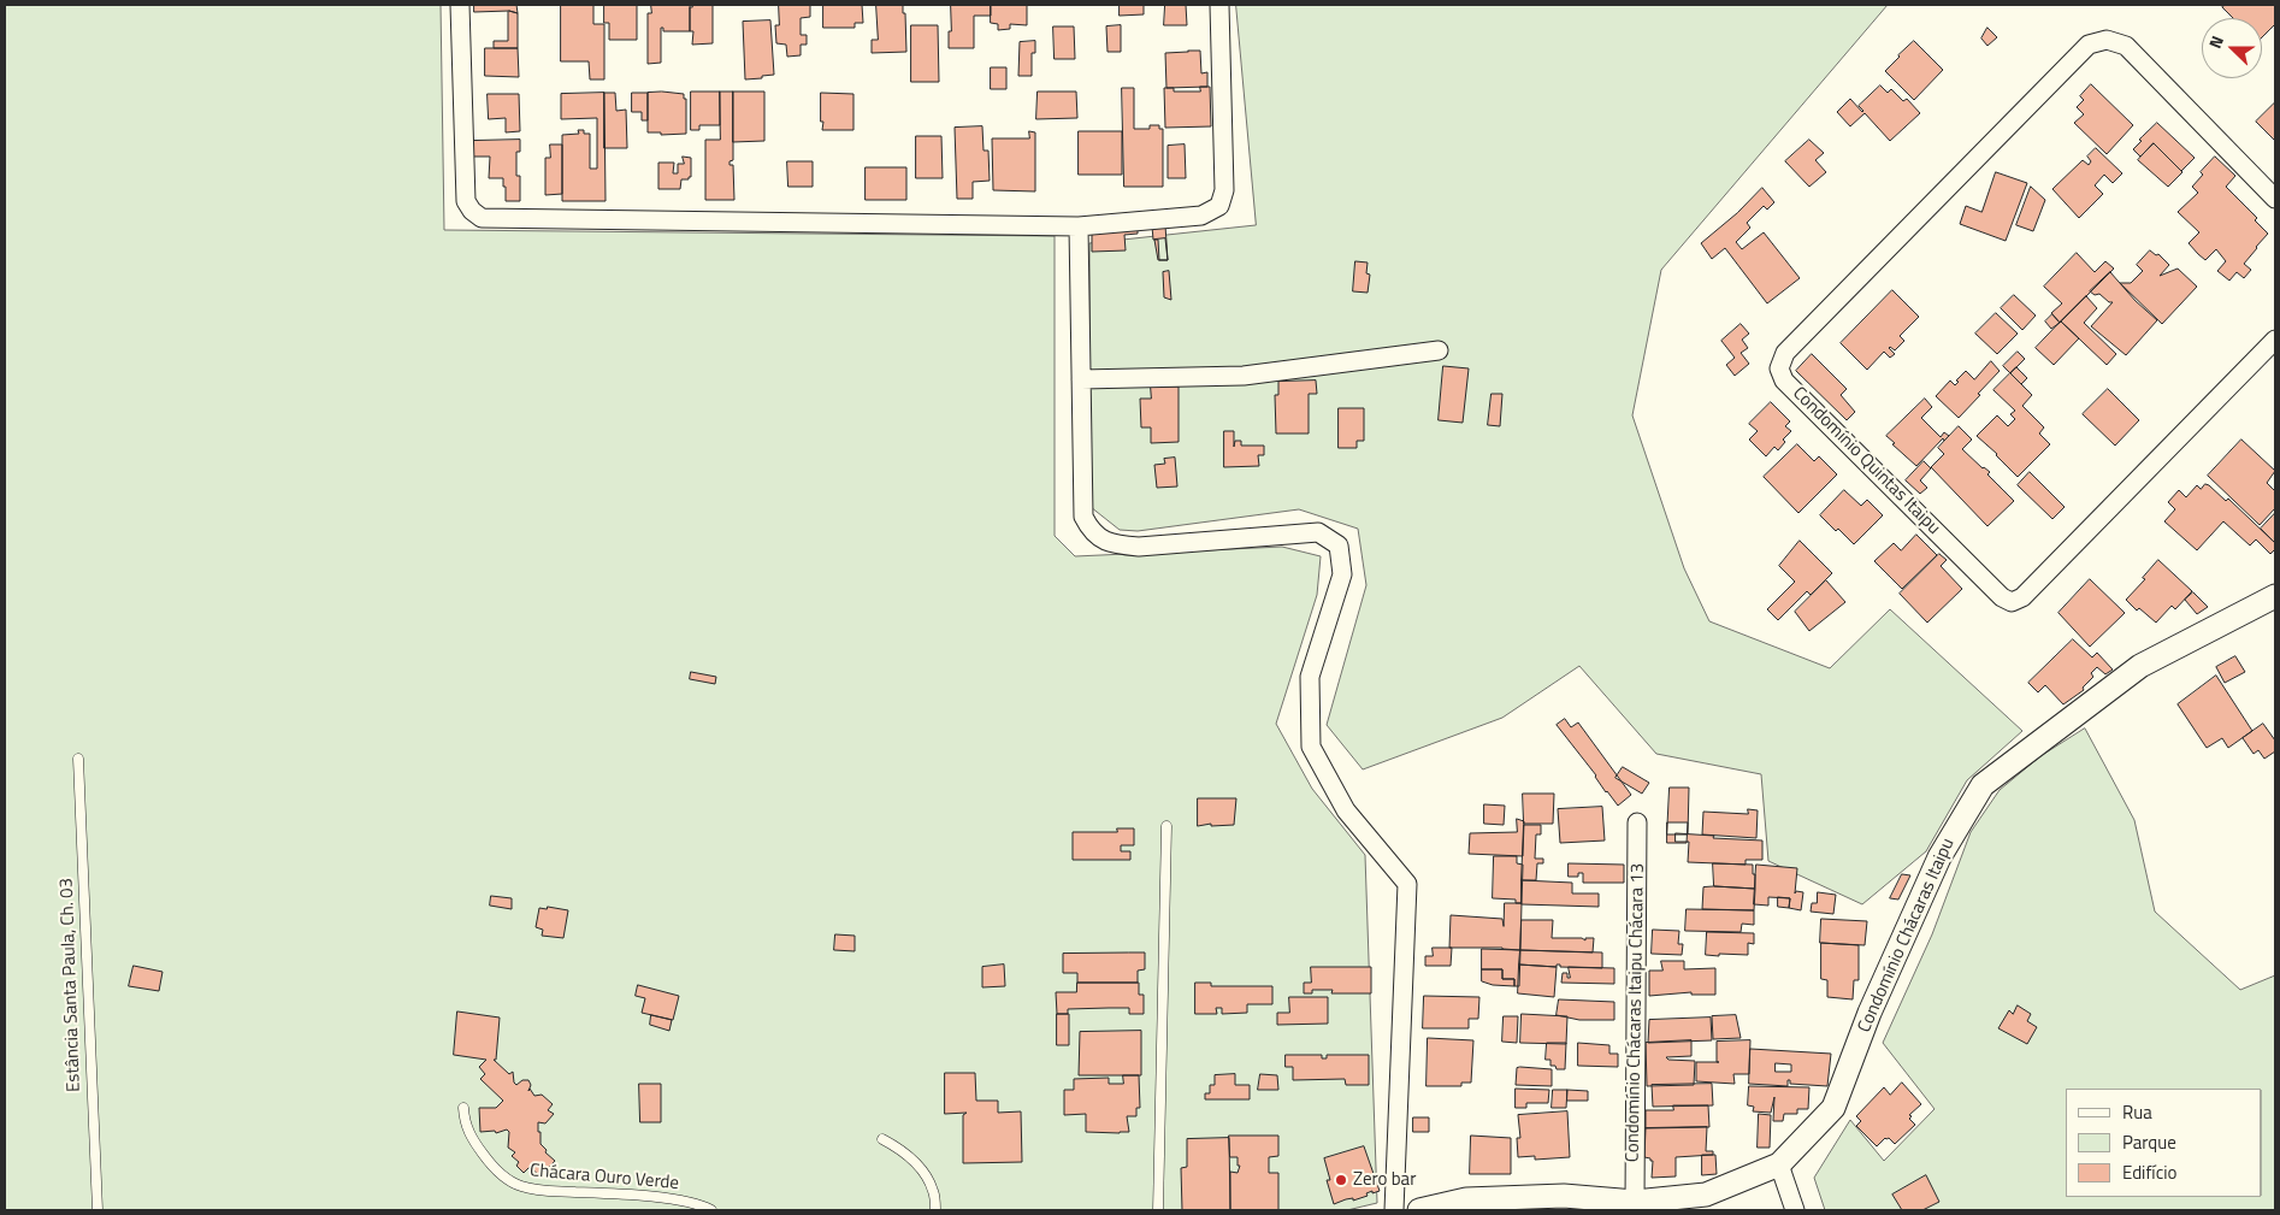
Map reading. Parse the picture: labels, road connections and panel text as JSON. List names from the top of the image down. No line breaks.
{"streets":{"street":["Condomínio Quintas Itaipu","Condomínio Chácaras Itaipu","Condomínio Chácaras Itaipu Chácara 13"],"lane":["Estância Santa Paula, Ch. 03","Chácara Ouro Verde"]},"places":["Zero bar"],"legend":["Rua","Parque","Edifício"],"north":"left"}
